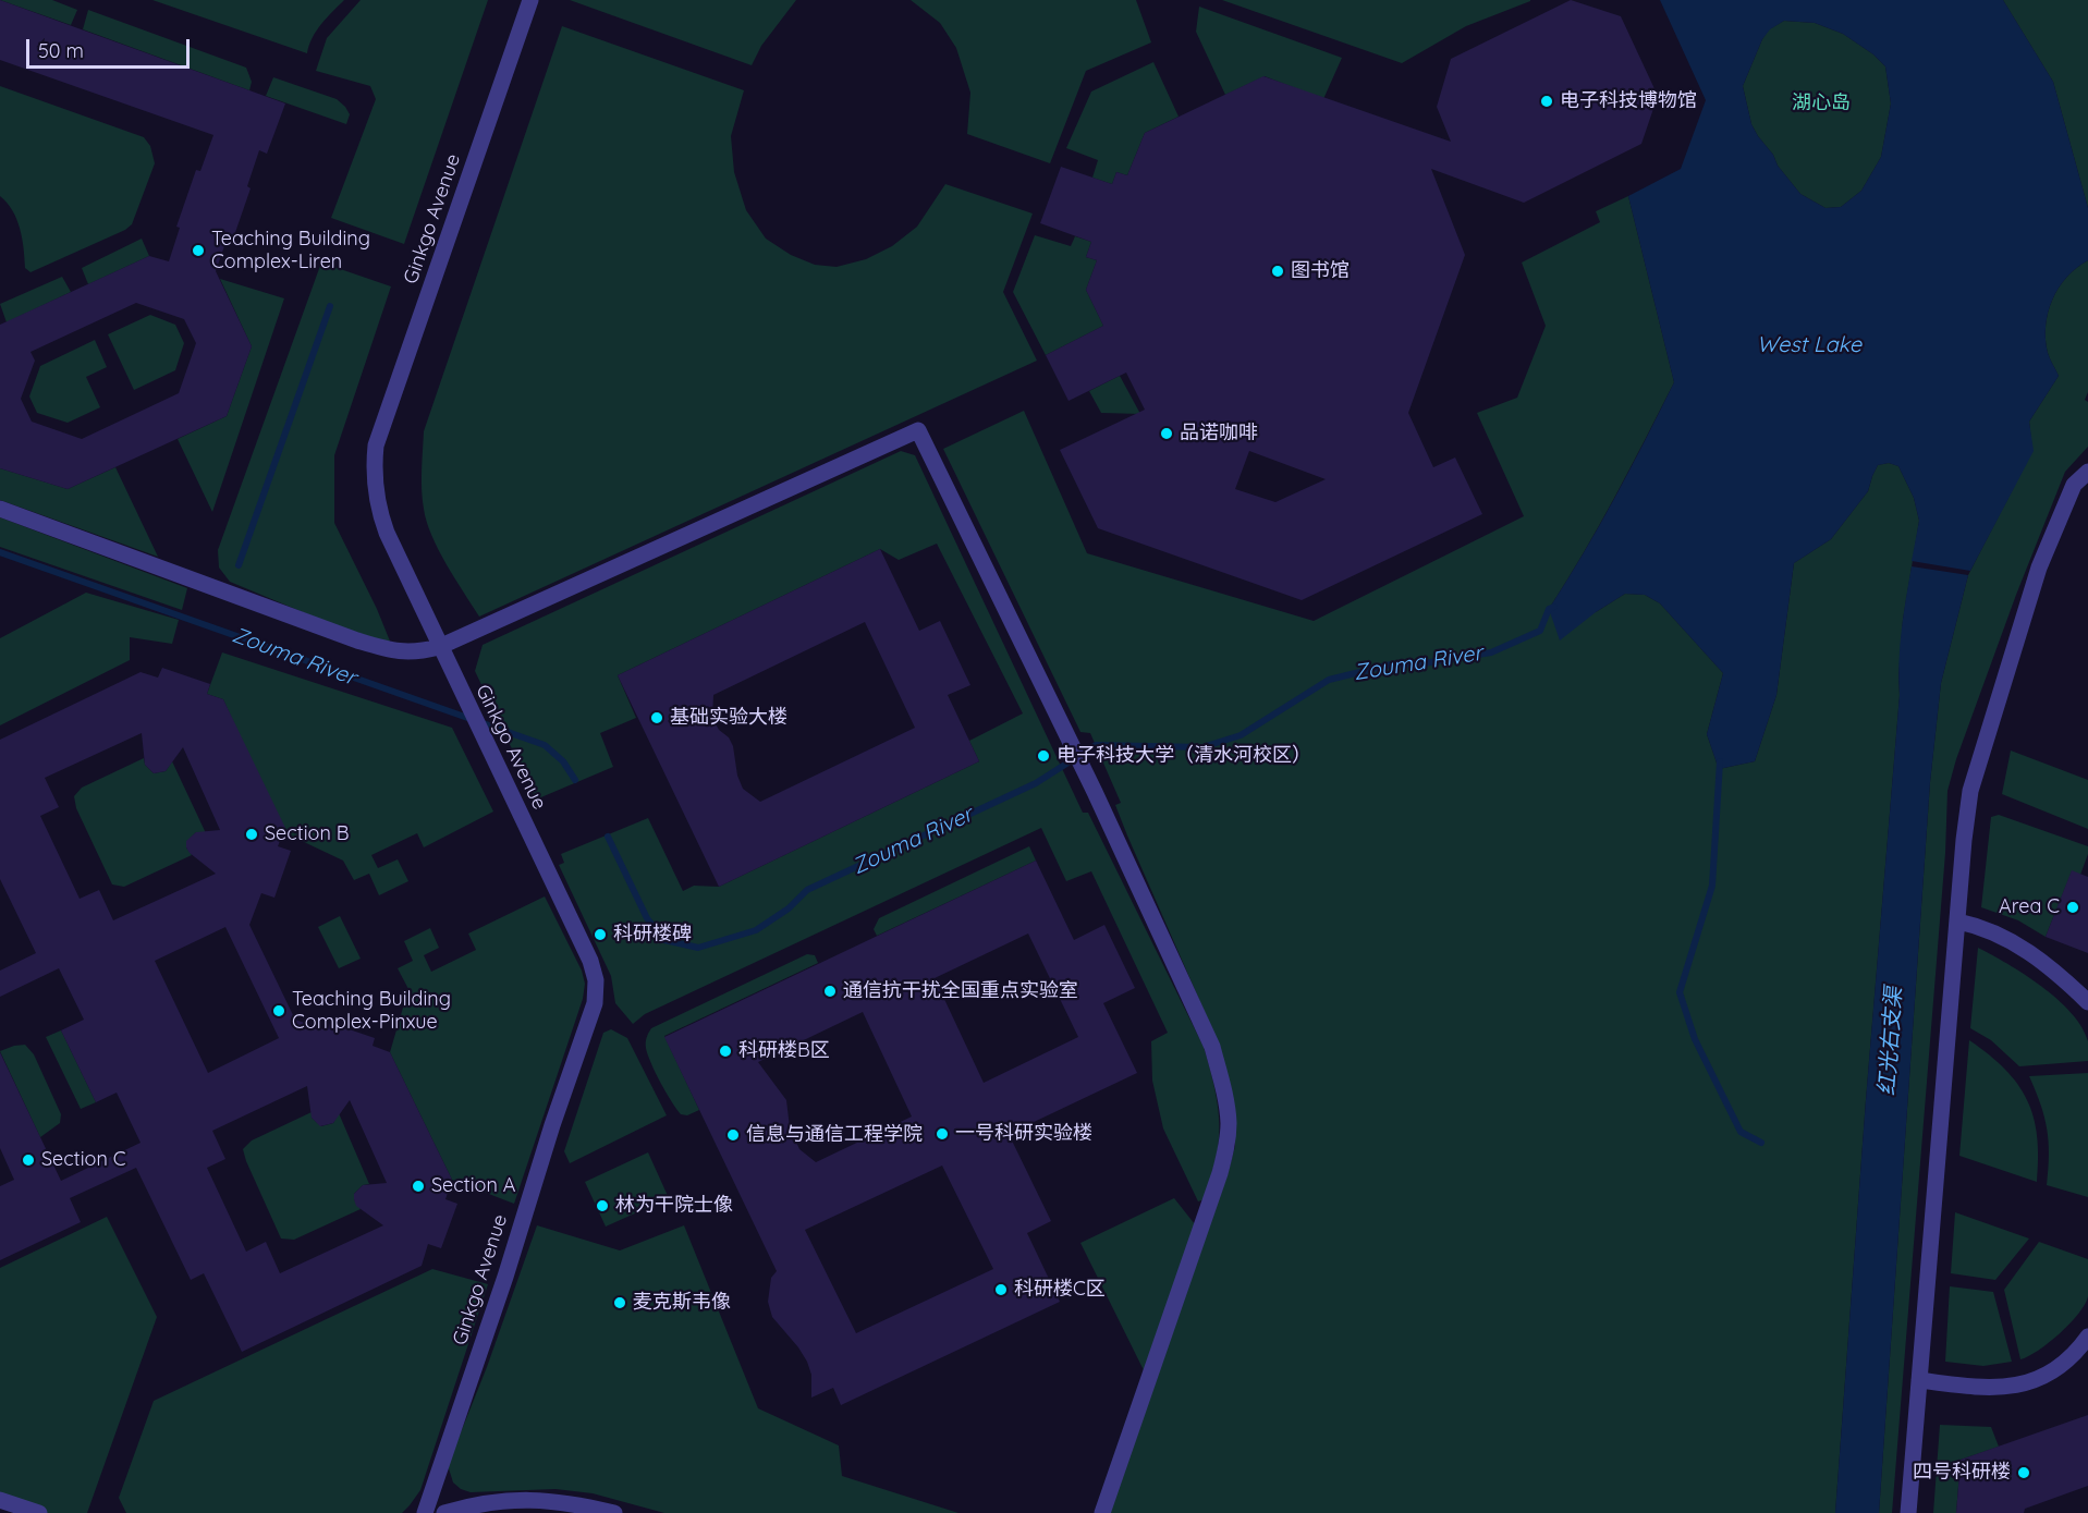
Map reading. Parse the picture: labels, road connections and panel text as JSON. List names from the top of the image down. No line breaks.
{"streets":{"street":["Ginkgo Avenue"]},"water":["West Lake","Zouma River","红光右支渠"],"parks":["湖心岛"],"places":["电子科技博物馆","Teaching Building Complex-Liren","图书馆","品诺咖啡","基础实验大楼","电子科技大学（清水河校区）","Section B","Area C","科研楼碑","通信抗干扰全国重点实验室","Teaching Building Complex-Pinxue","科研楼B区","一号科研实验楼","信息与通信工程学院","Section C","Section A","林为干院士像","科研楼C区","麦克斯韦像","四号科研楼"],"scale_bar":"50 m"}
